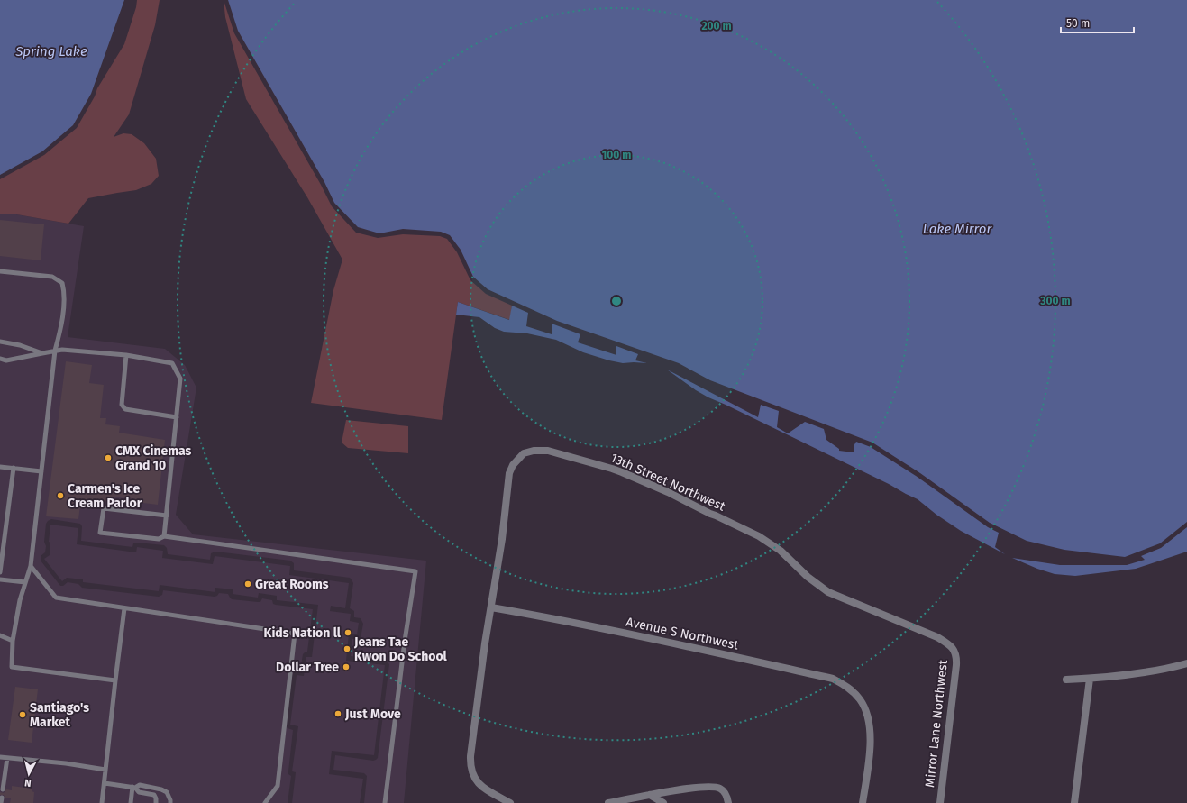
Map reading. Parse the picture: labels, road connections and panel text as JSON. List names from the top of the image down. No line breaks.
{"streets":{"street":["13th Street Northwest","Avenue S Northwest","Mirror Lane Northwest"]},"crossings":[["13th Street Northwest","Avenue S Northwest"],["13th Street Northwest","Mirror Lane Northwest"]],"water":["Spring Lake","Lake Mirror"],"places":["CMX Cinemas Grand 10","Carmen's Ice Cream Parlor","Great Rooms","Kids Nation ll","Jeans Tae Kwon Do School","Dollar Tree","Just Move","Santiago's Market"],"scale_bar":"50 m","north":"bottom","rings":["200 m","100 m","300 m"]}
